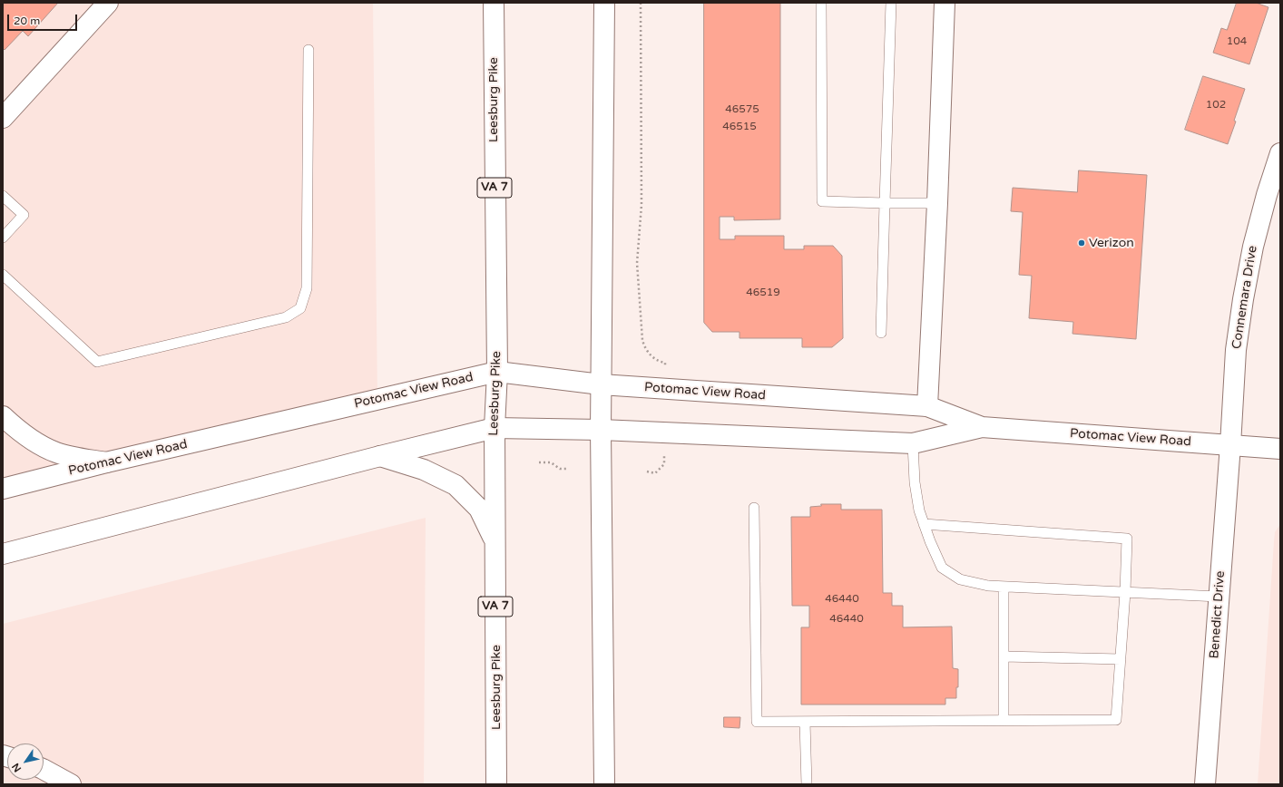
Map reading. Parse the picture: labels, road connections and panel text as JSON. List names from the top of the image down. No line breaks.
{"streets":{"main road":["Leesburg Pike","VA 7","Connemara Drive","Potomac View Road","Benedict Drive"]},"crossings":[["Leesburg Pike","Potomac View Road"],["Connemara Drive","Potomac View Road"],["Connemara Drive","Benedict Drive"],["Potomac View Road","Benedict Drive"]],"places":["Verizon"],"house_numbers":["104","102","46575","46515","46519","46440","46440"],"scale_bar":"20 m","north":"bottom left"}
